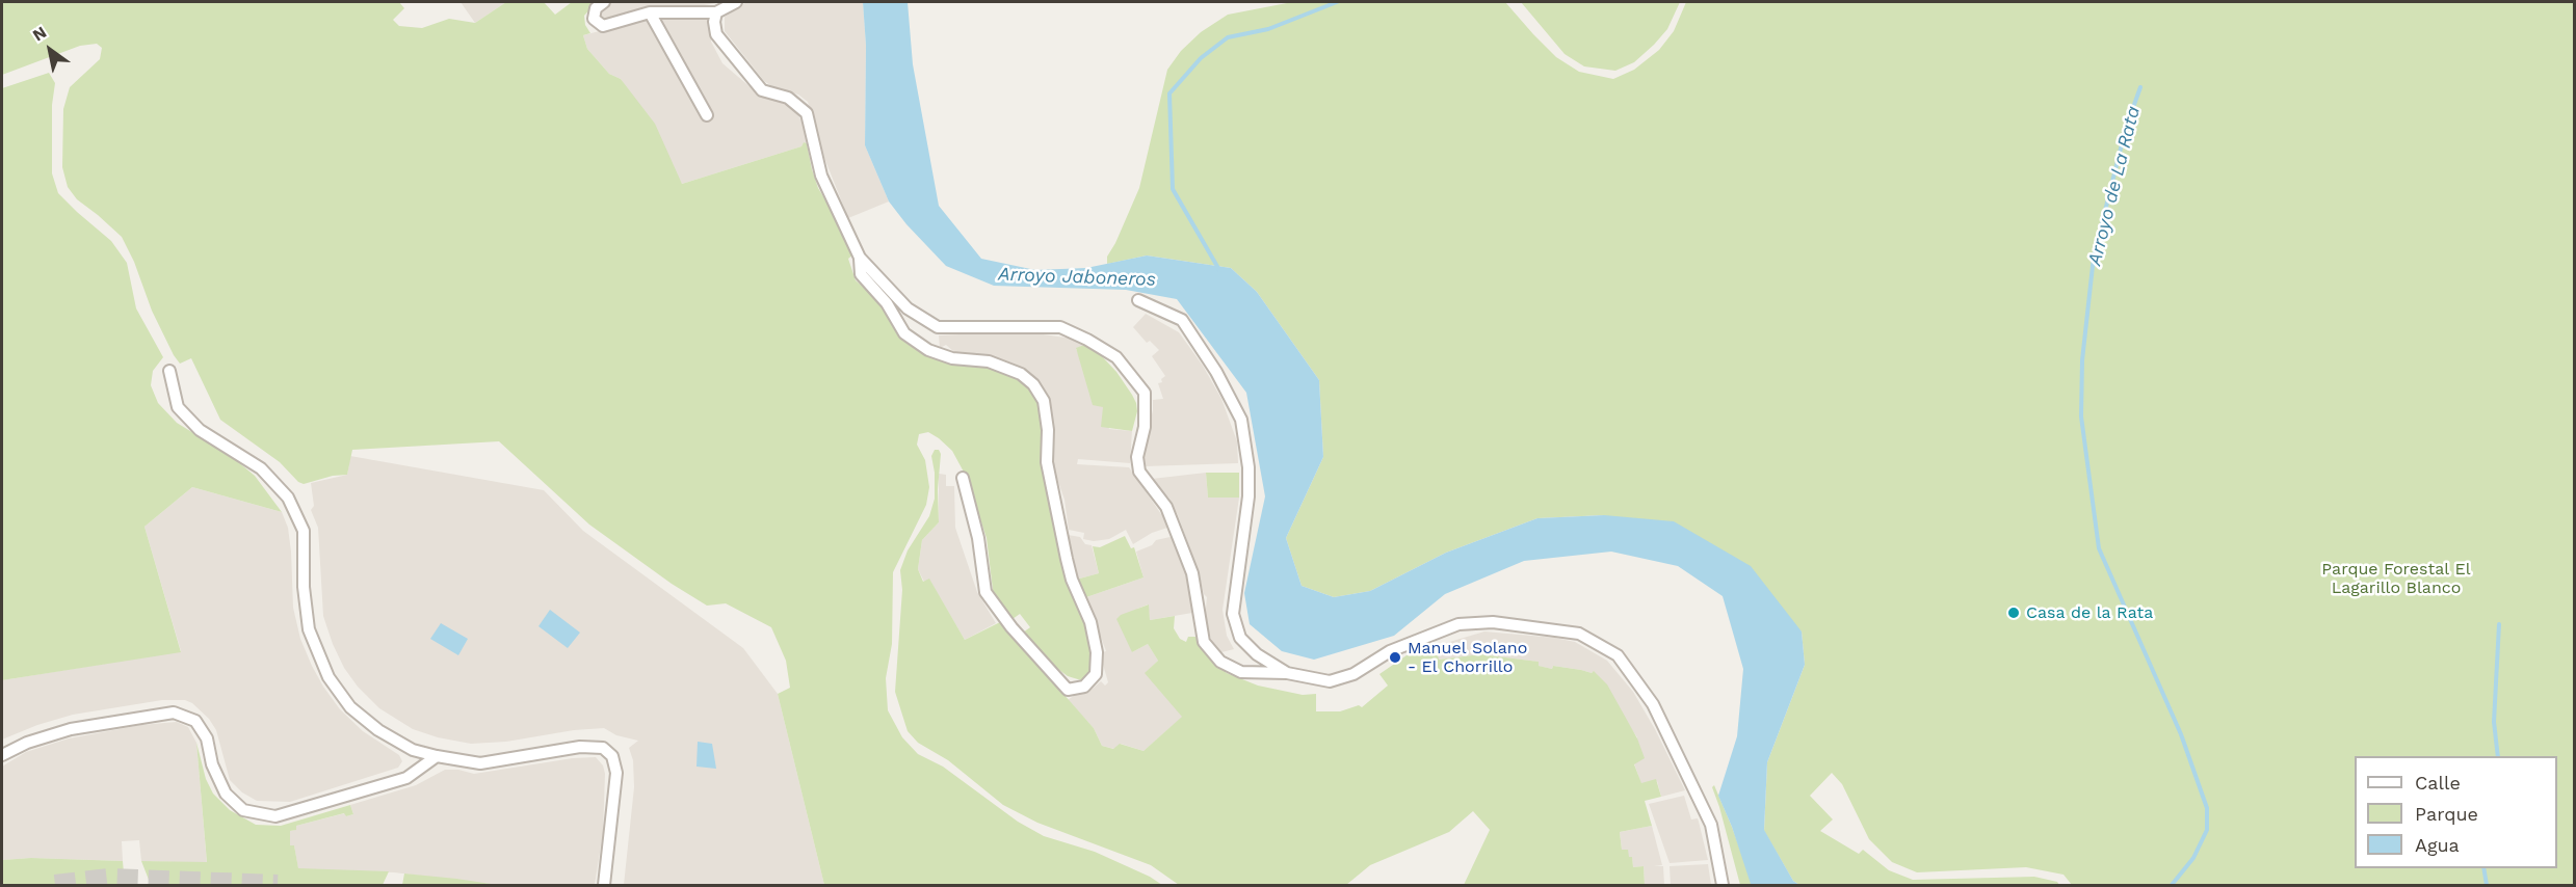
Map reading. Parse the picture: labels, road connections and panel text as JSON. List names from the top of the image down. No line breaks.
{"water":["Arroyo de La Rata","Arroyo Jaboneros"],"parks":["Parque Forestal El Lagarillo Blanco"],"places":["Casa de la Rata","Manuel Solano - El Chorrillo"],"legend":["Calle","Parque","Agua"],"north":"top left"}
